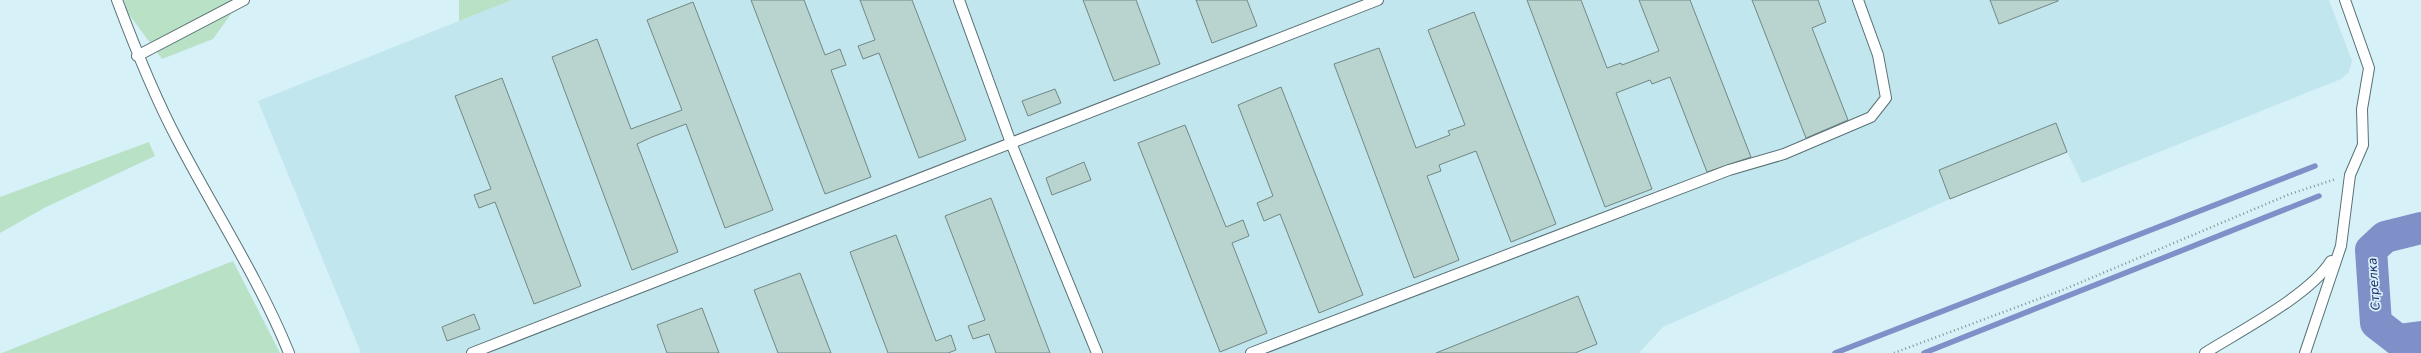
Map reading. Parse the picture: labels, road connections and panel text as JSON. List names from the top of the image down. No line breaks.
{"water":["Стрелка"]}
